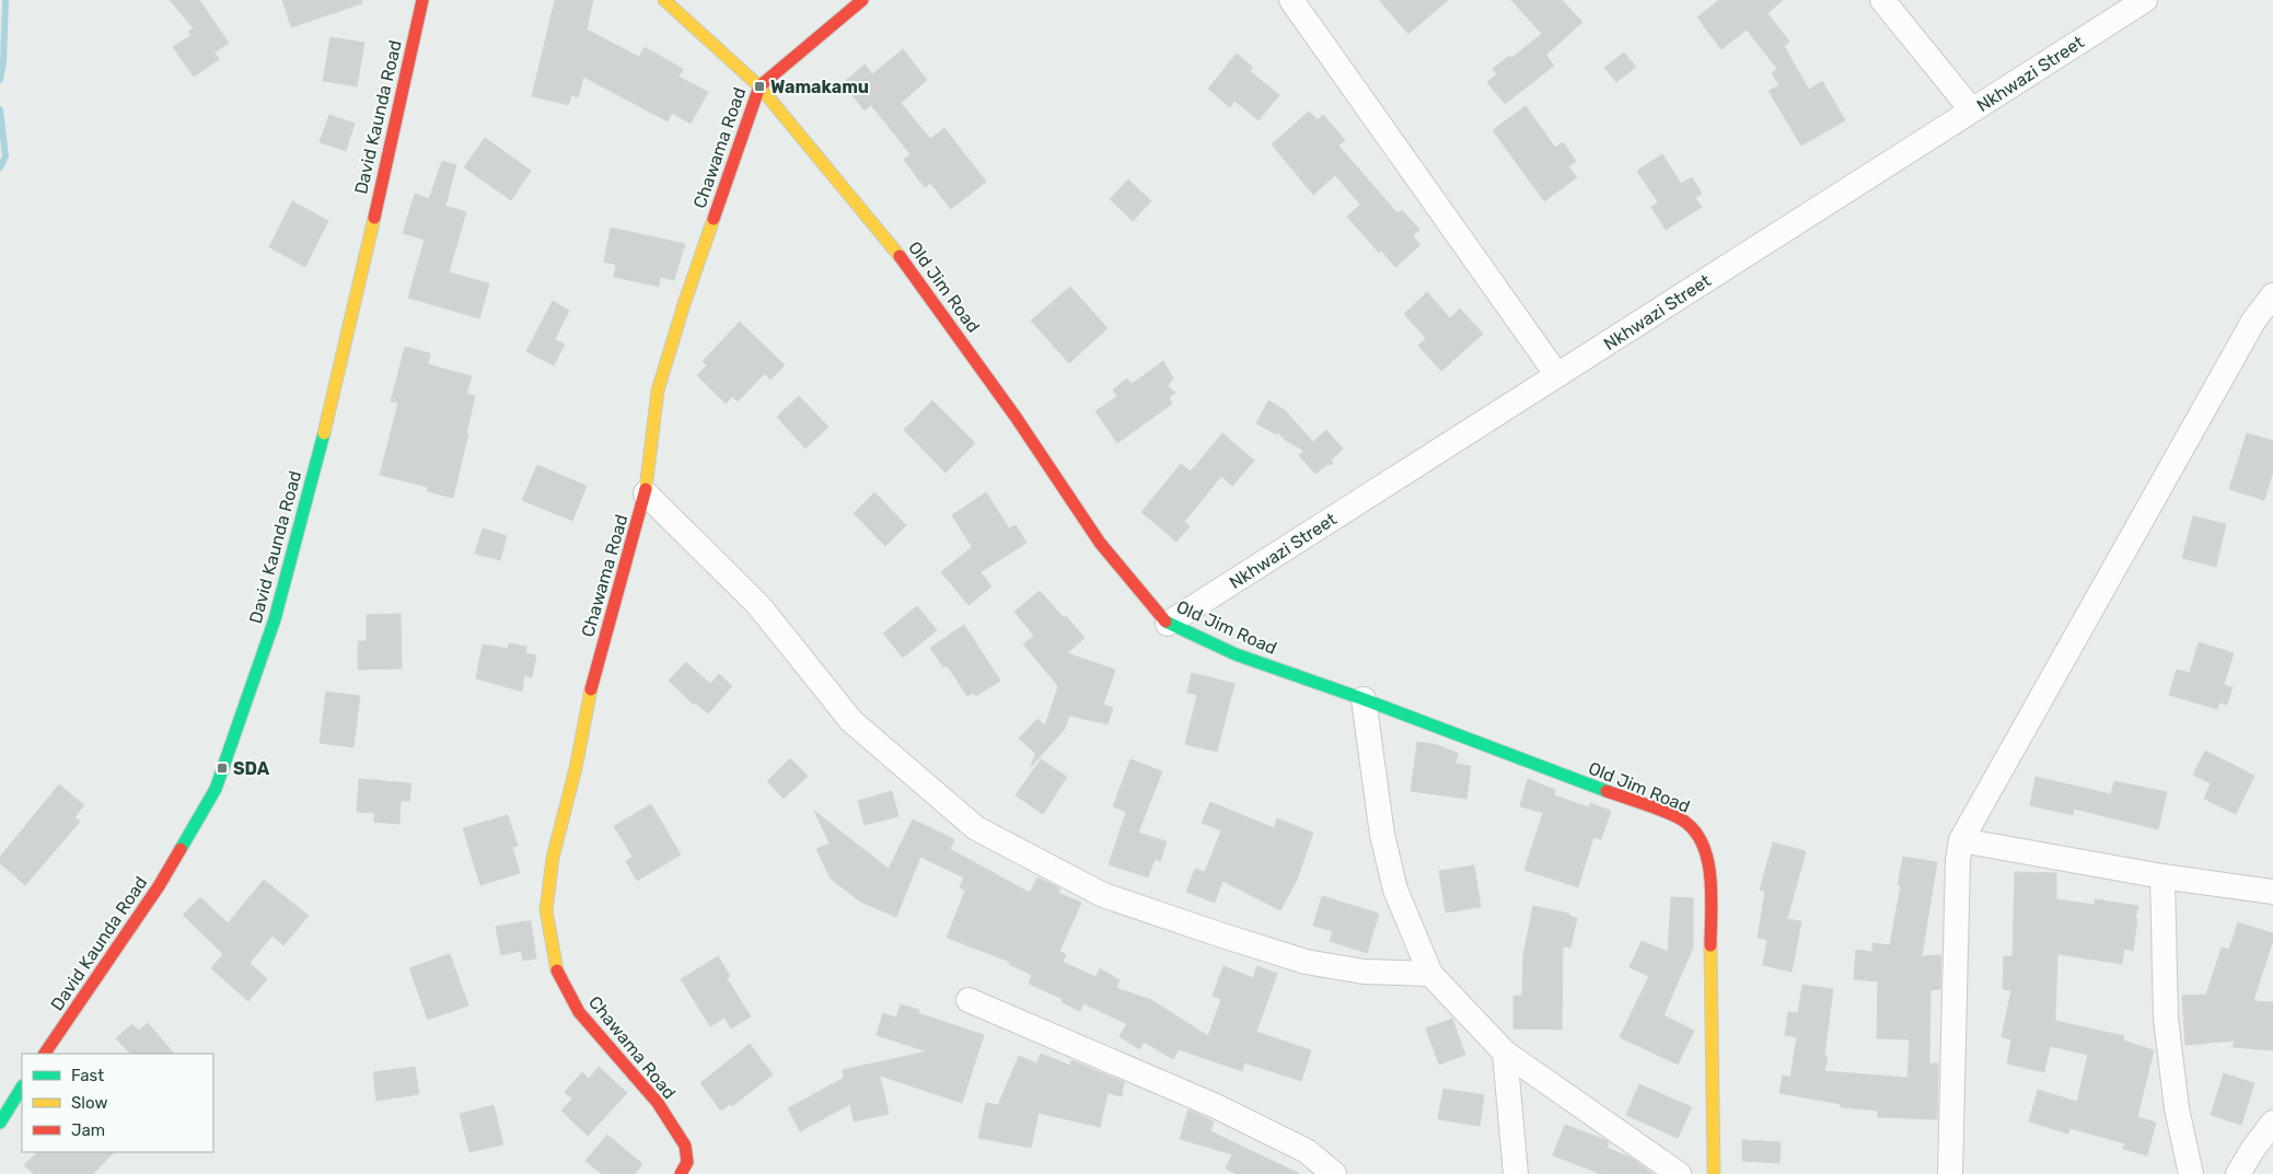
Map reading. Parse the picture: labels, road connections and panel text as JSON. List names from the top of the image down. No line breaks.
{"streets":{"street":["Nkhwazi Street","David Kaunda Road","Chawama Road","Old Jim Road"]},"crossings":[["Nkhwazi Street","Old Jim Road"],["Chawama Road","Old Jim Road"]],"places":{"transit":["Wamakamu","SDA"]},"legend":["Fast","Slow","Jam"]}
